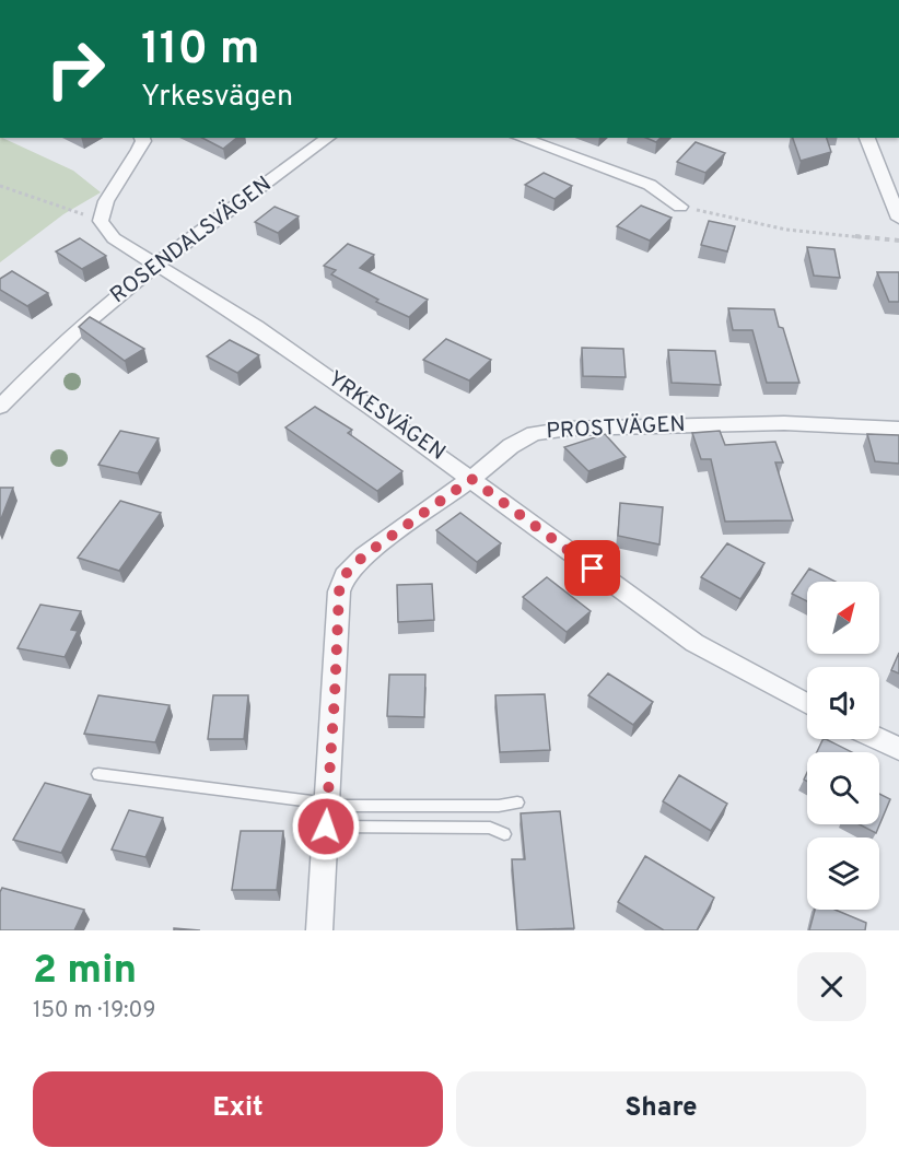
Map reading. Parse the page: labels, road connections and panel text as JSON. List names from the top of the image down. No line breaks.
{"streets":{"street":["ROSENDALSVÄGEN","YRKESVÄGEN","PROSTVÄGEN"]},"crossings":[["ROSENDALSVÄGEN","YRKESVÄGEN"],["YRKESVÄGEN","PROSTVÄGEN"]],"north":"top right","page":{"turn":["110 m","Yrkesvägen"],"heading":["2 min","150 m · 19:09"],"buttons":["Exit","Share"]}}
